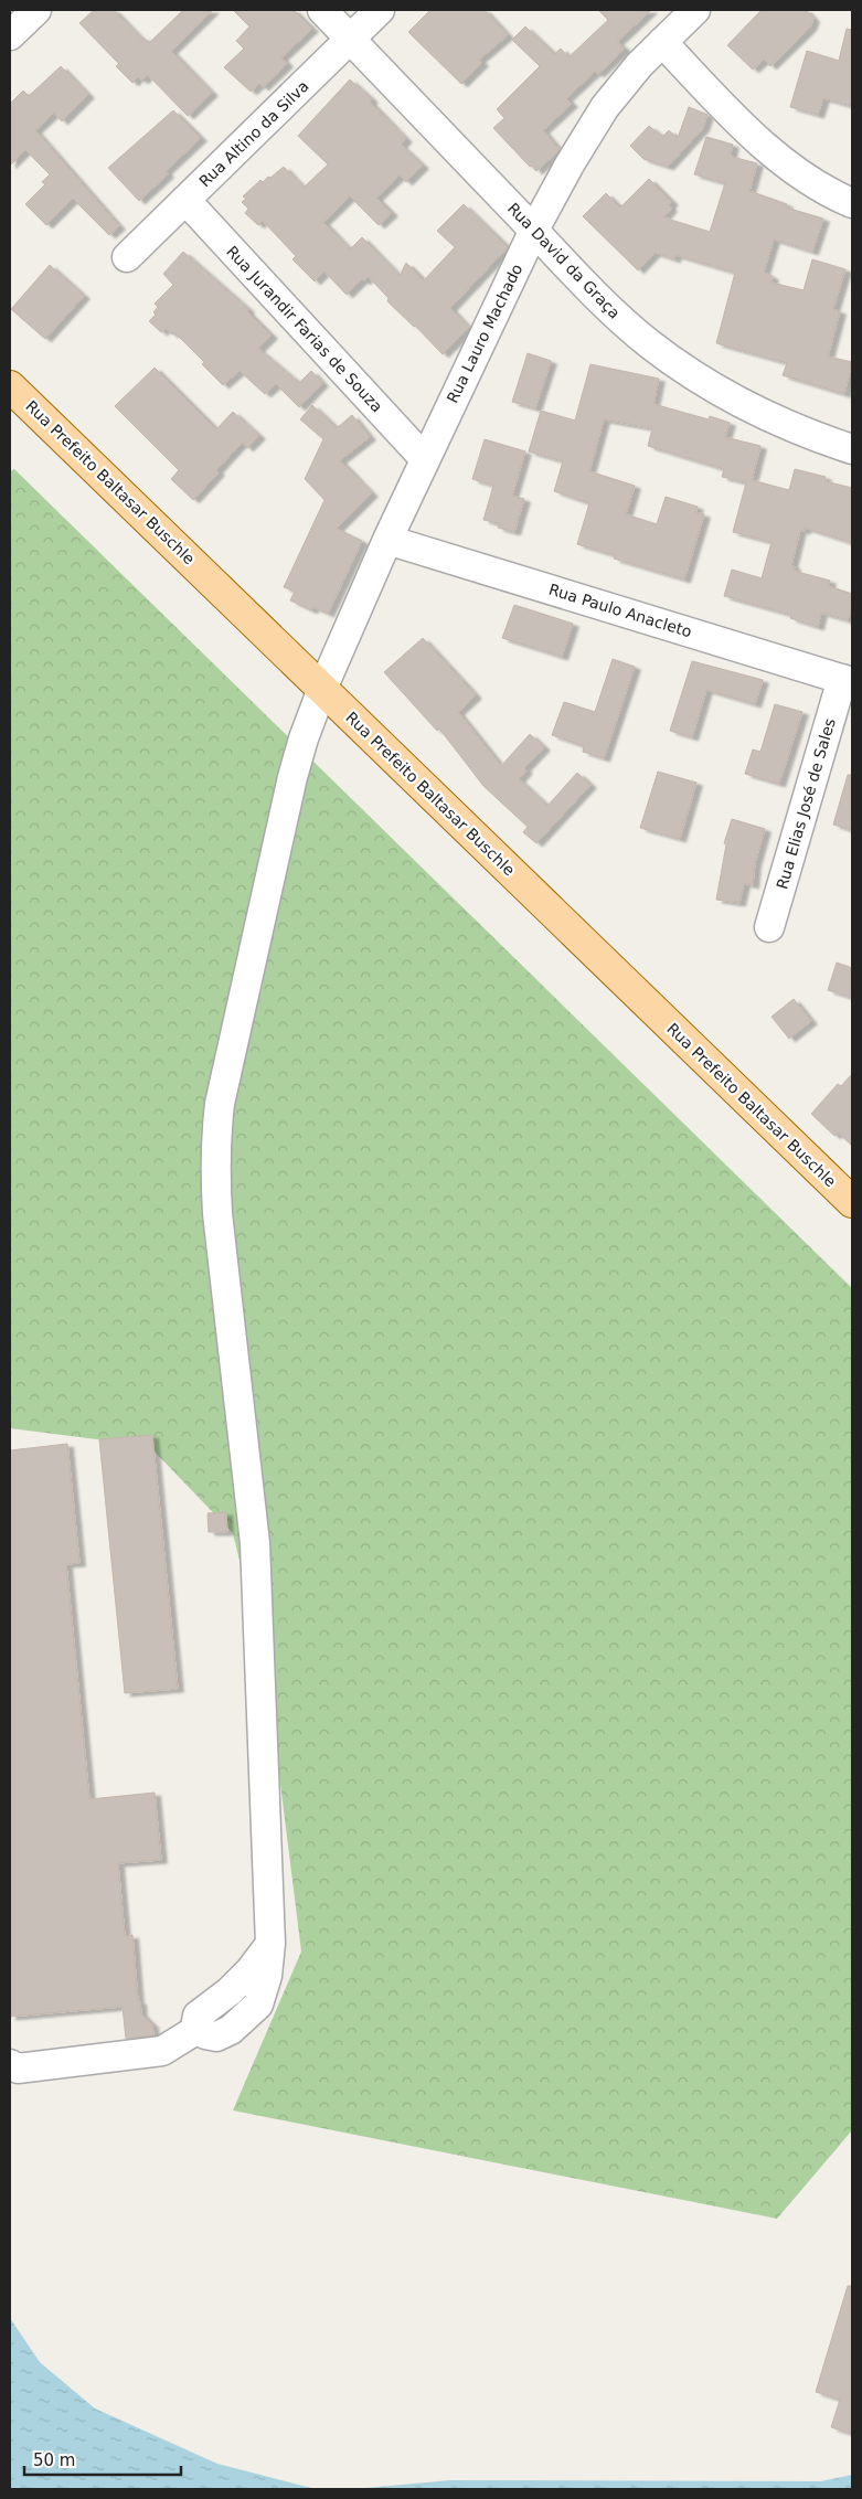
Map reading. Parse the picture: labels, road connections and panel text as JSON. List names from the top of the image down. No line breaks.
{"streets":{"main road":["Rua Prefeito Baltasar Buschle"],"street":["Rua Altino da Silva","Rua David da Graça","Rua Jurandir Farias de Souza","Rua Lauro Machado","Rua Paulo Anacleto","Rua Elias José de Sales"]},"crossings":[["Rua Altino da Silva","Rua David da Graça"],["Rua Altino da Silva","Rua Jurandir Farias de Souza"],["Rua David da Graça","Rua Lauro Machado"],["Rua Jurandir Farias de Souza","Rua Lauro Machado"],["Rua Lauro Machado","Rua Prefeito Baltasar Buschle"],["Rua Lauro Machado","Rua Paulo Anacleto"],["Rua Paulo Anacleto","Rua Elias José de Sales"]],"scale_bar":"50 m"}
